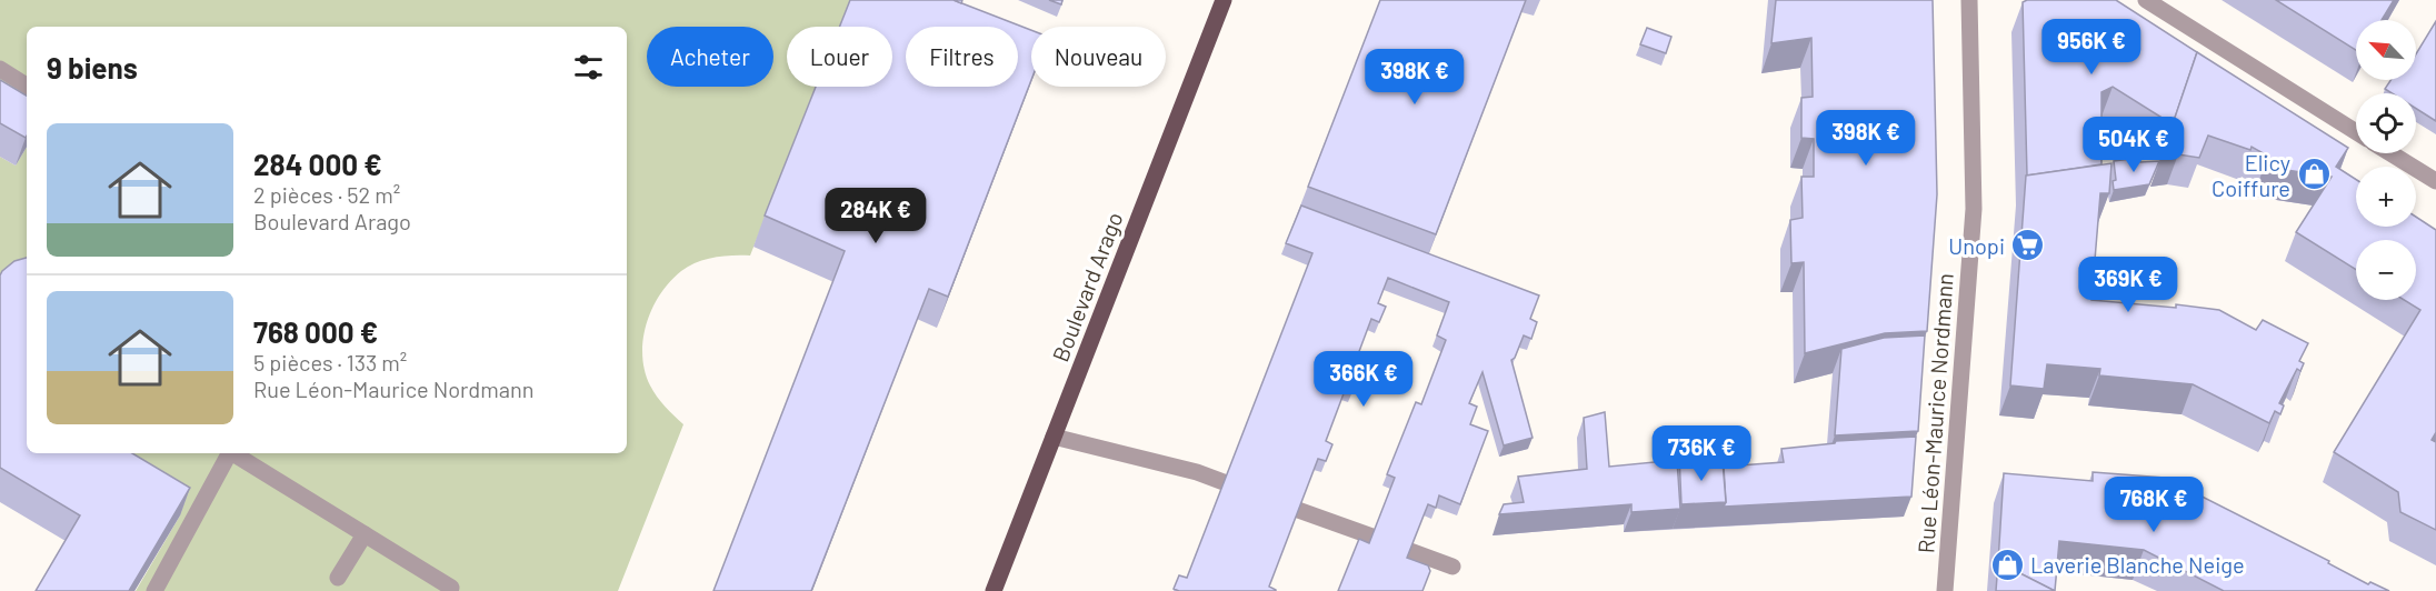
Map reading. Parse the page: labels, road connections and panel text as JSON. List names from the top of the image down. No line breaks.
{"streets":{"main road":["Boulevard Arago"],"street":["Rue Léon-Maurice Nordmann"]},"places":{"shop":["Elicy Coiffure","Laverie Blanche Neige"],"supermarket":["Unopi"]},"north":"top left","page":{"price":["956K €","398K €","398K €","504K €","284K €","369K €","366K €","736K €","768K €"],"map_buttons":["+","−"],"chip":["Acheter","Louer","Filtres","Nouveau"],"heading":"9 biens","list":[{"name":"284 000 €","note":"2 pièces · 52 m² · Boulevard Arago"},{"name":"768 000 €","note":"5 pièces · 133 m² · Rue Léon-Maurice Nordmann"}]}}
